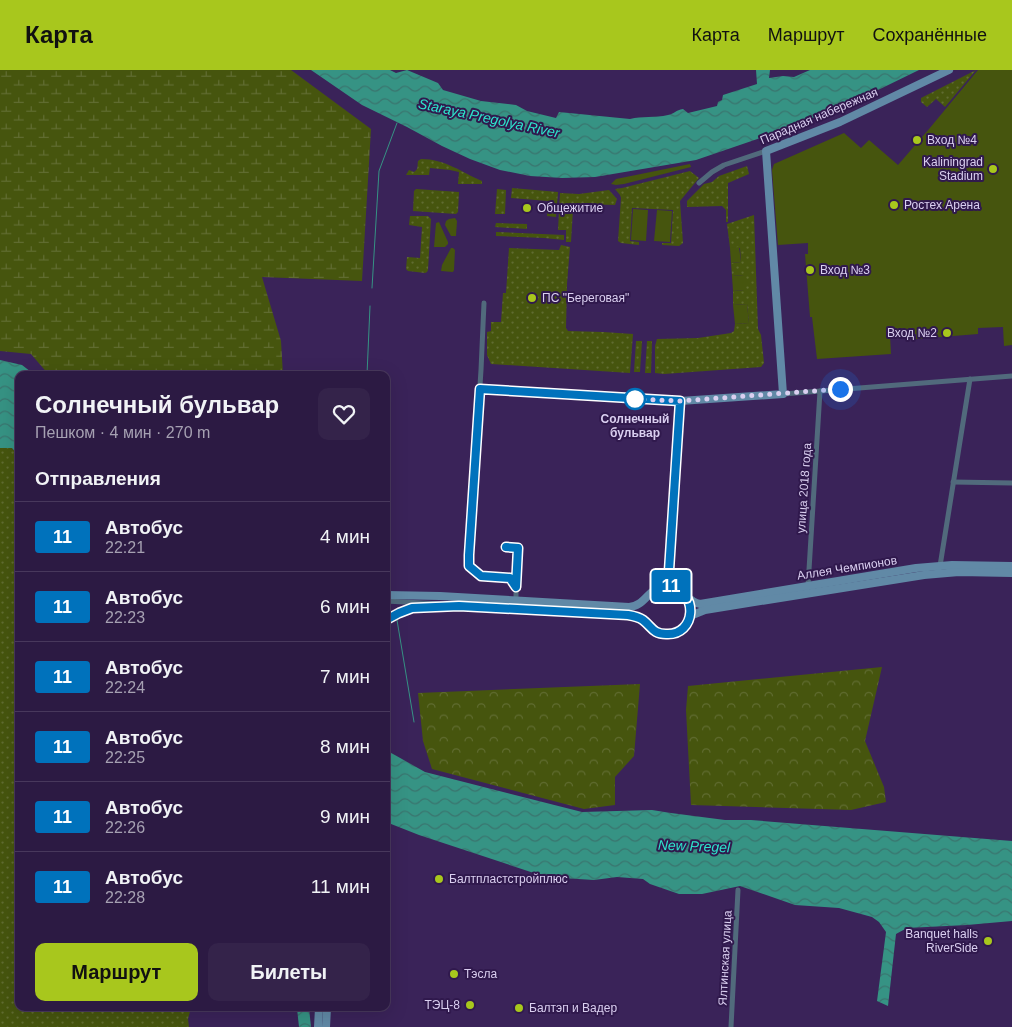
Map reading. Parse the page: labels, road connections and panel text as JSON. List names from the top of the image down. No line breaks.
{"streets":{"main road":["Парадная набережная","Аллея Чемпионов"],"street":["улица 2018 года","Ялтинская улица"]},"crossings":[["улица 2018 года","Аллея Чемпионов"]],"water":["Staraya Pregolya River","New Pregel"],"places":["Вход №4","Kaliningrad Stadium","Ростех Арена","Общежитие","Вход №3","ПС \"Береговая\"","Вход №2","Солнечный бульвар","Балтпластстройплюс","Banquet halls RiverSide","Тэсла","ТЭЦ-8","Балтэп и Вадер"],"lines":["bus line 11"],"page":{"header":"Карта","nav":["Карта","Маршрут","Сохранённые"],"on_map":"11","heading":[["Солнечный бульвар","Пешком · 4 мин · 270 m"],"Отправления"],"list":[{"mark":"11","name":"Автобус","note":"22:21","value":"4 мин"},{"mark":"11","name":"Автобус","note":"22:23","value":"6 мин"},{"mark":"11","name":"Автобус","note":"22:24","value":"7 мин"},{"mark":"11","name":"Автобус","note":"22:25","value":"8 мин"},{"mark":"11","name":"Автобус","note":"22:26","value":"9 мин"},{"mark":"11","name":"Автобус","note":"22:28","value":"11 мин"}],"buttons":["Маршрут","Билеты"]}}
